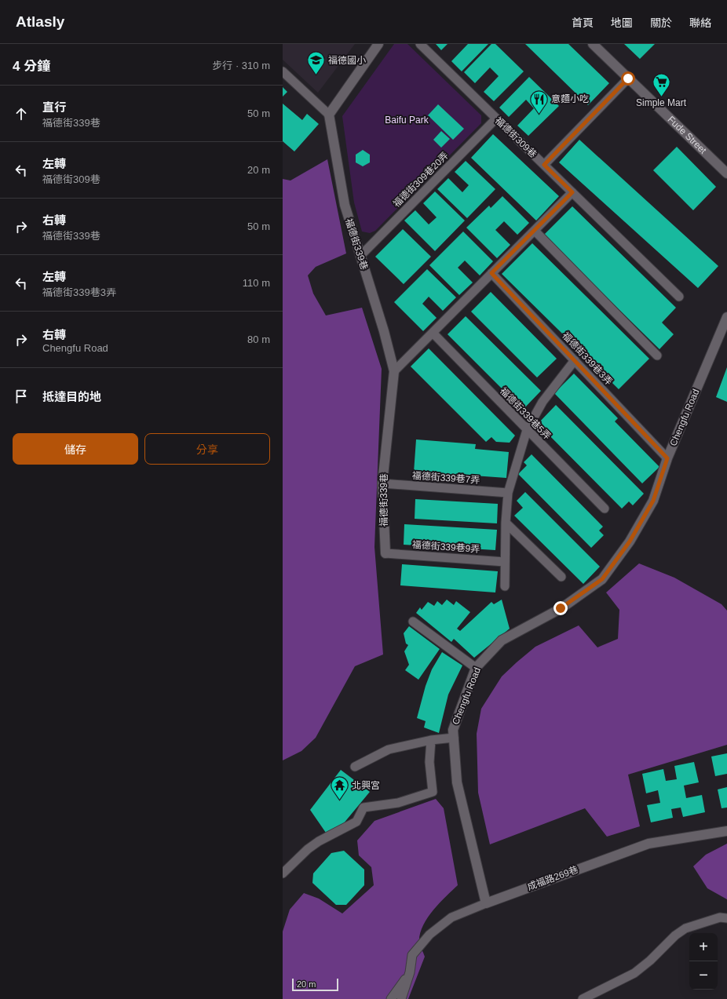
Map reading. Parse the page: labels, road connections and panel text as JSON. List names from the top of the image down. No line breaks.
{"streets":{"street":["Fude Street","福德街339巷","Chengfu Road","成福路269巷"],"lane":["福德街309巷","福德街309巷20弄","福德街339巷3弄","福德街339巷5弄","福德街339巷7弄","福德街339巷9弄"]},"crossings":[["福德街309巷","福德街309巷20弄"],["福德街309巷20弄","福德街339巷"],["福德街339巷","福德街339巷7弄"],["福德街339巷","福德街339巷9弄"],["福德街339巷3弄","Chengfu Road"],["Chengfu Road","成福路269巷"]],"parks":["Baifu Park"],"places":{"school or university":["福德國小"],"supermarket":["Simple Mart"],"restaurant":["意麵小吃"],"temple":["北興宮"]},"scale_bar":"20 m","page":{"header":"Atlasly","nav":["首頁","地圖","關於","聯絡"],"heading":["4 分鐘","步行 · 310 m"],"list":[["直行","福德街339巷","50 m"],["左轉","福德街309巷","20 m"],["右轉","福德街339巷","50 m"],["左轉","福德街339巷3弄","110 m"],["右轉","Chengfu Road","80 m"],"抵達目的地"],"buttons":["儲存","分享"],"map_buttons":["+","−"],"scale":"20 m"}}
